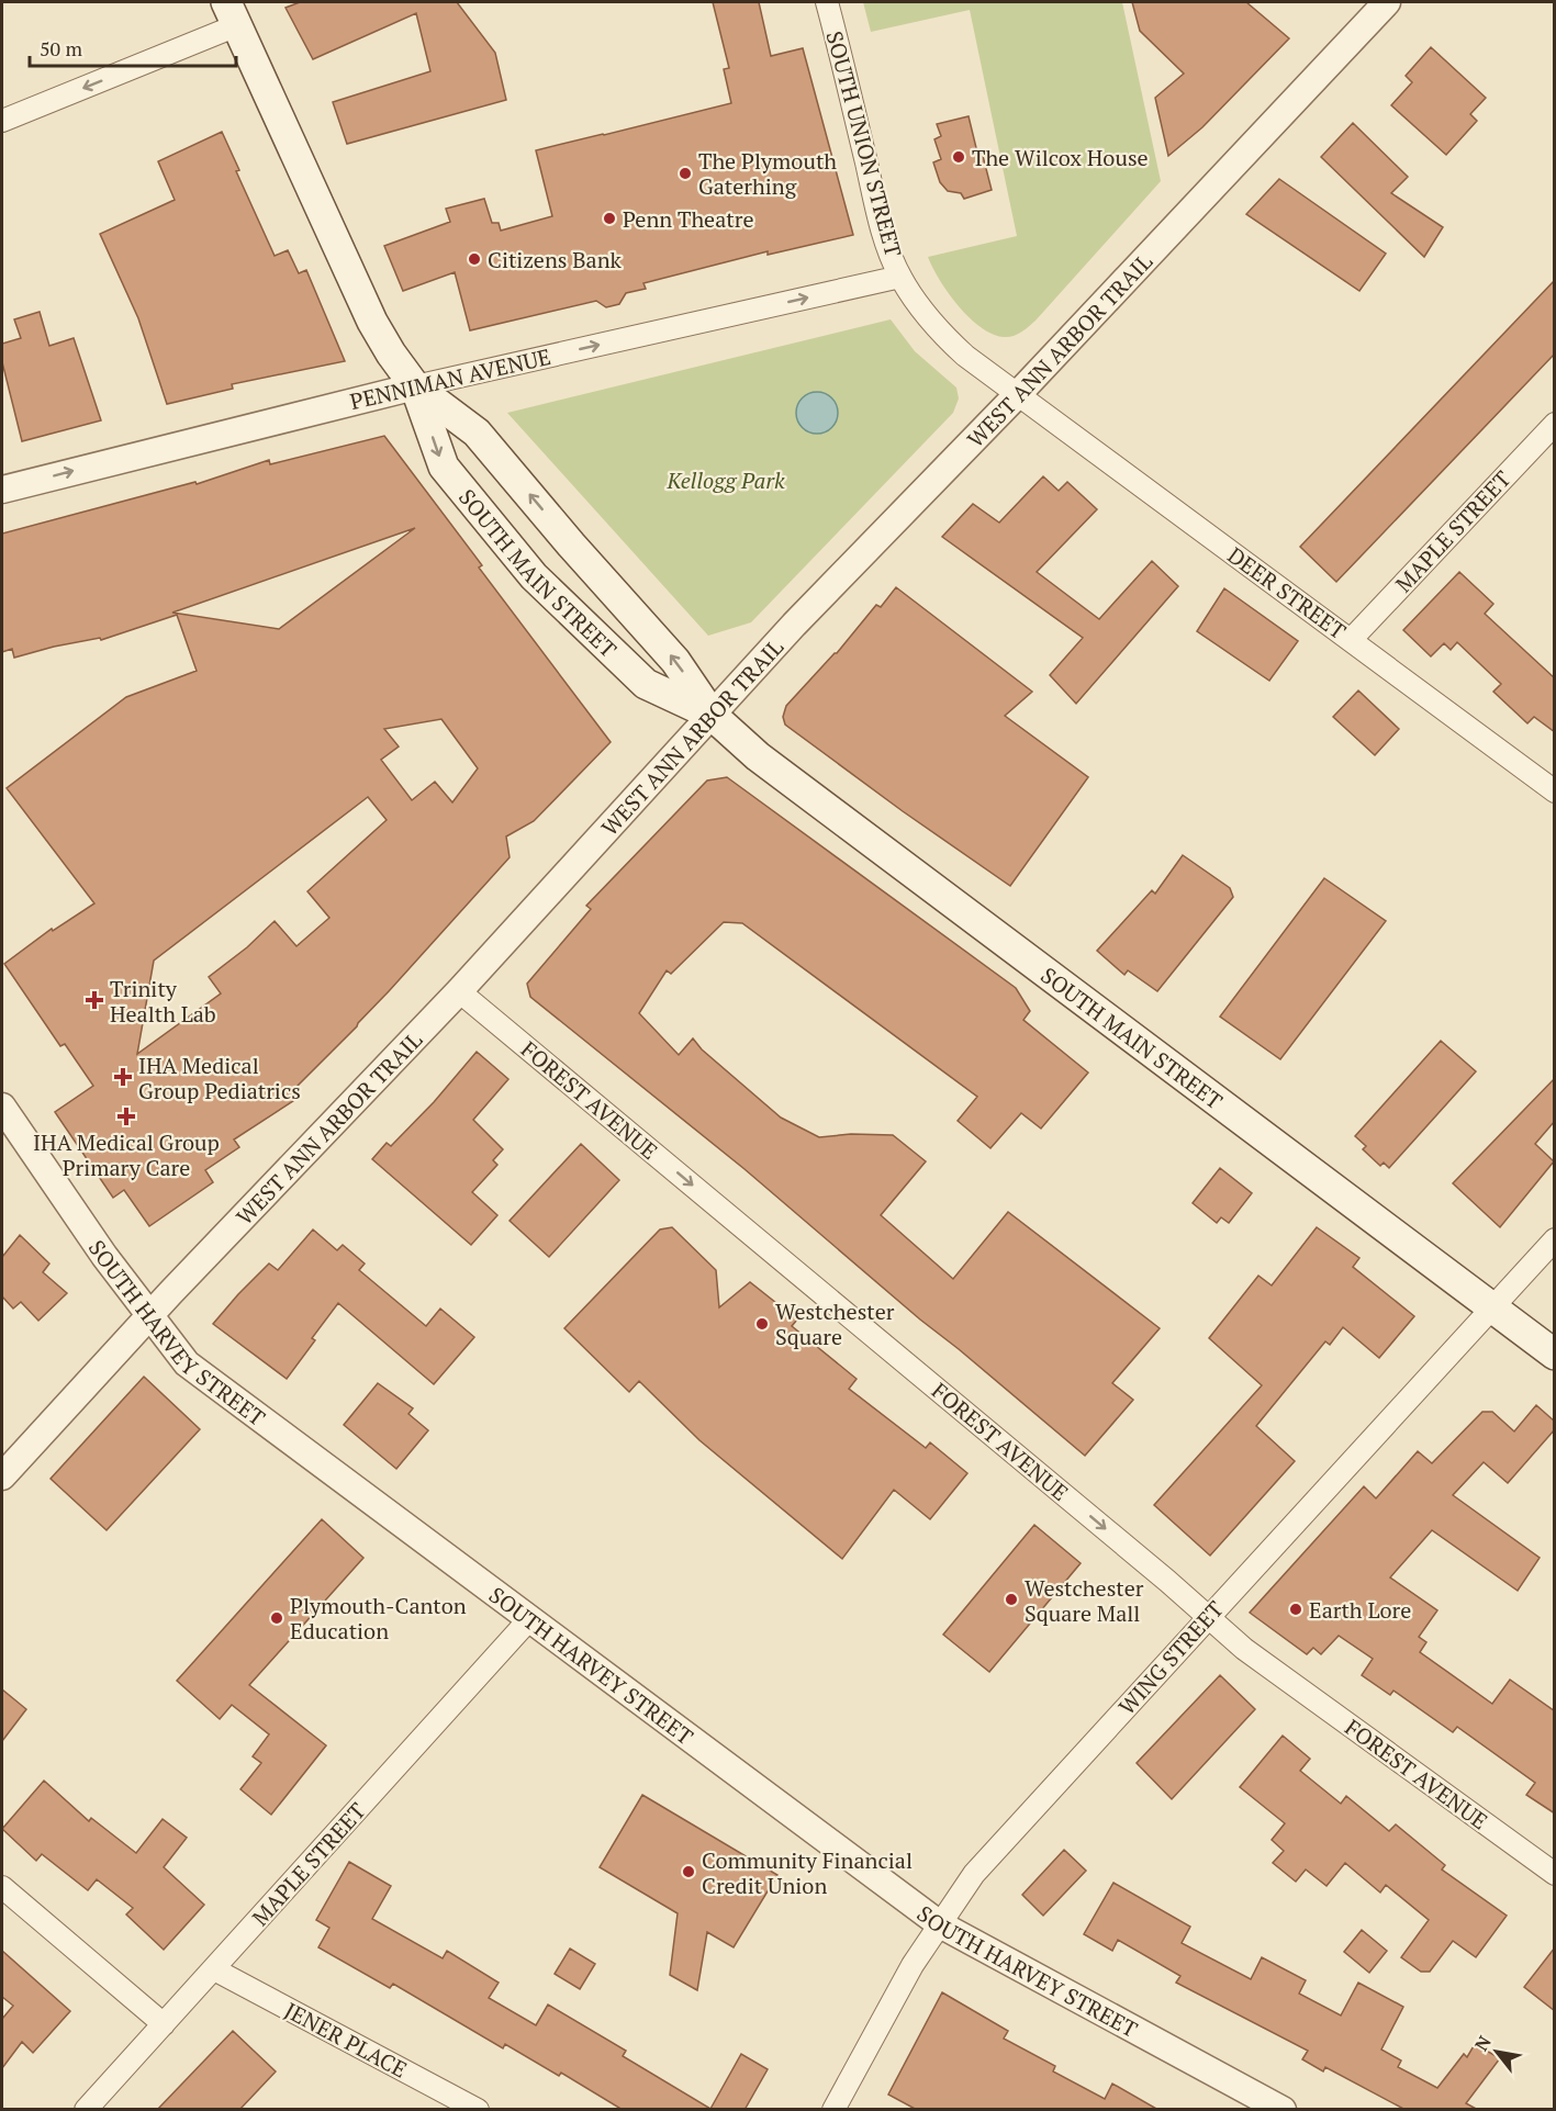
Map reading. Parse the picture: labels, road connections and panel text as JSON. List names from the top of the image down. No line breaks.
{"streets":{"main road":["SOUTH MAIN STREET"],"street":["SOUTH UNION STREET","WEST ANN ARBOR TRAIL","PENNIMAN AVENUE","MAPLE STREET","DEER STREET","FOREST AVENUE","SOUTH HARVEY STREET","WING STREET","JENER PLACE"]},"crossings":[["SOUTH UNION STREET","WEST ANN ARBOR TRAIL"],["SOUTH UNION STREET","PENNIMAN AVENUE"],["SOUTH UNION STREET","DEER STREET"],["WEST ANN ARBOR TRAIL","SOUTH MAIN STREET"],["WEST ANN ARBOR TRAIL","DEER STREET"],["WEST ANN ARBOR TRAIL","FOREST AVENUE"],["WEST ANN ARBOR TRAIL","SOUTH HARVEY STREET"],["PENNIMAN AVENUE","SOUTH MAIN STREET"],["MAPLE STREET","DEER STREET"],["MAPLE STREET","SOUTH HARVEY STREET"],["MAPLE STREET","JENER PLACE"],["SOUTH MAIN STREET","WING STREET"],["FOREST AVENUE","WING STREET"],["SOUTH HARVEY STREET","WING STREET"]],"one_way":["PENNIMAN AVENUE","FOREST AVENUE"],"parks":["Kellogg Park"],"places":{"other":["The Wilcox House","The Plymouth Gaterhing","Penn Theatre","Citizens Bank","Westchester Square","Westchester Square Mall","Earth Lore","Plymouth-Canton Education","Community Financial Credit Union"],"health":["Trinity Health Lab","IHA Medical Group Pediatrics","IHA Medical Group Primary Care"]},"scale_bar":"50 m","north":"top left"}
